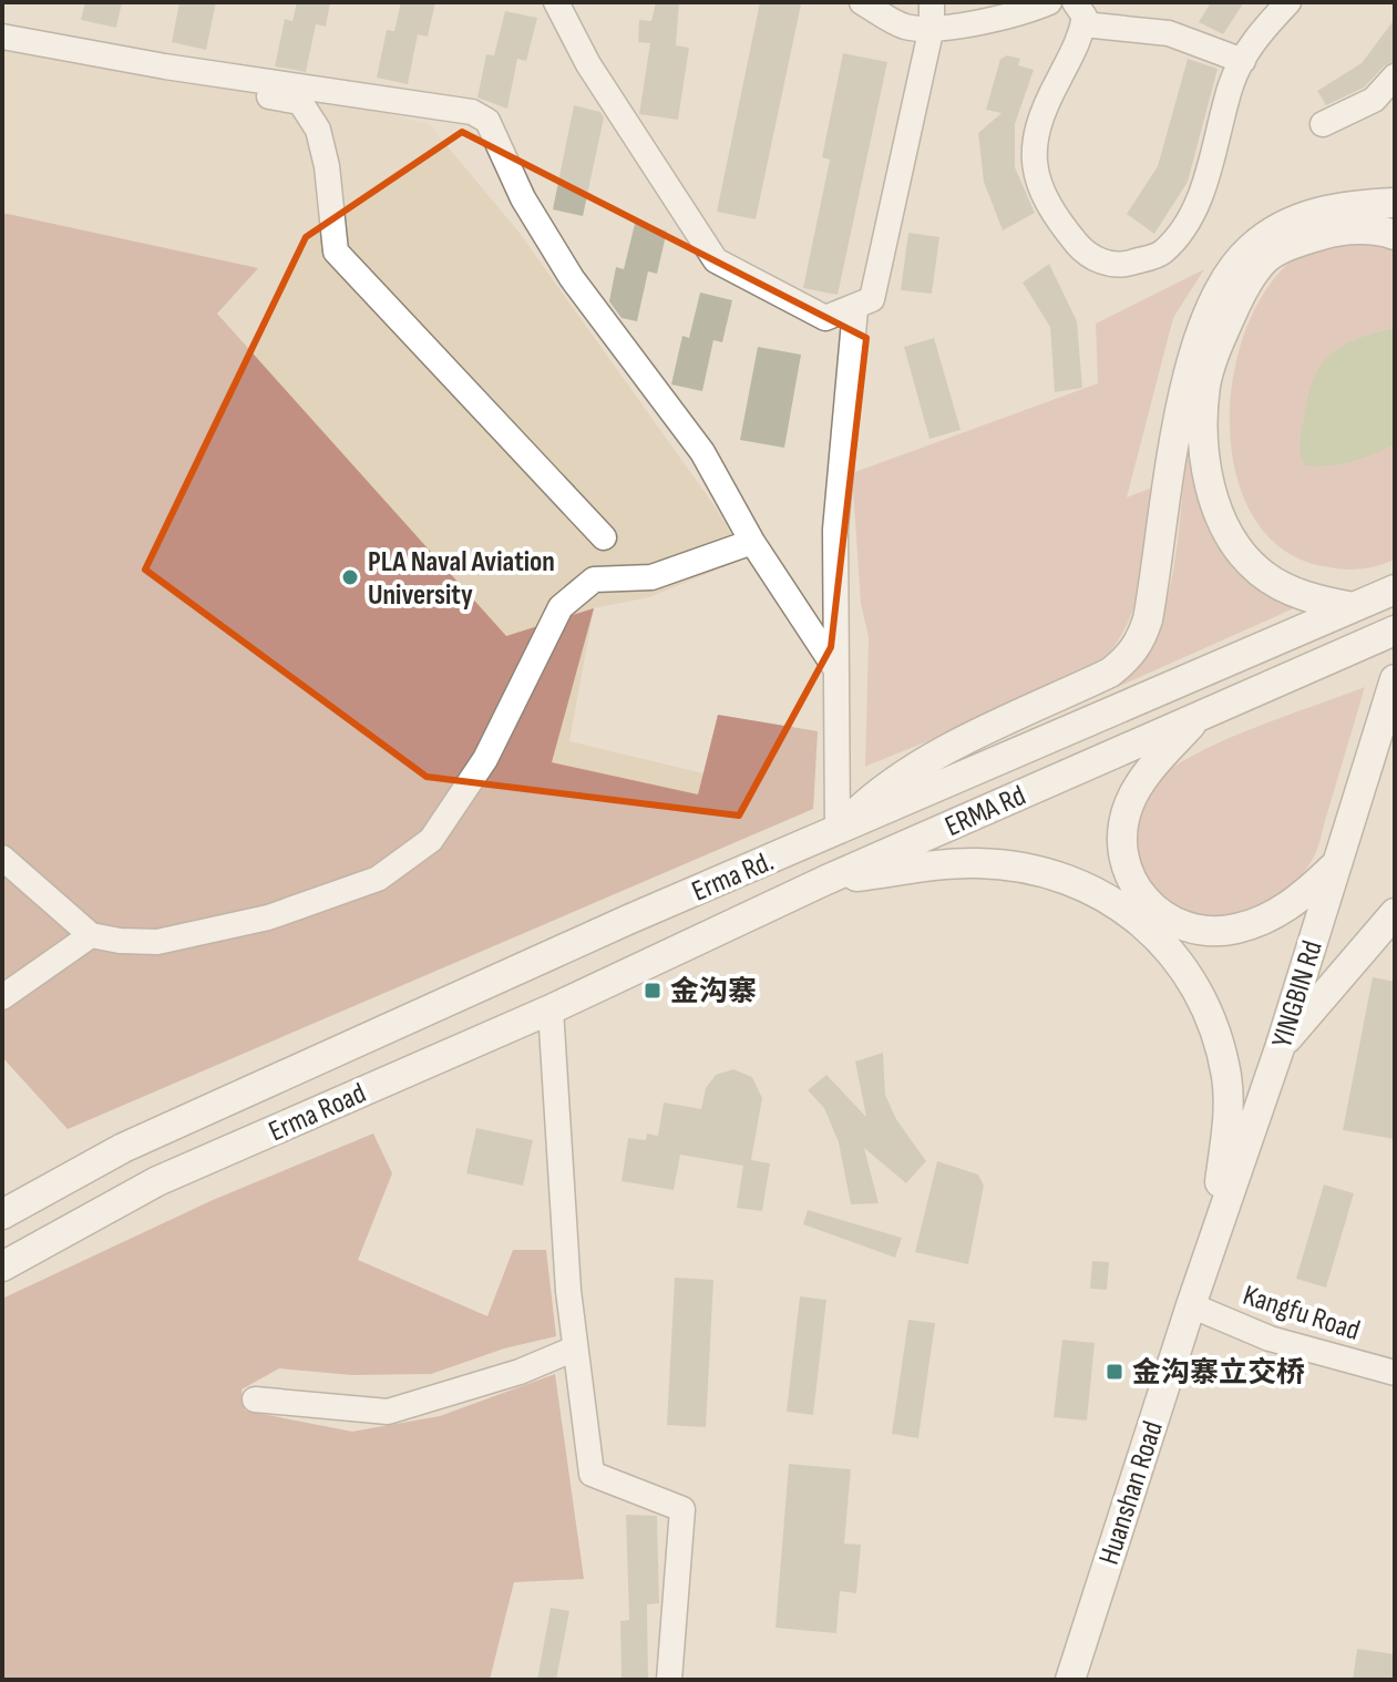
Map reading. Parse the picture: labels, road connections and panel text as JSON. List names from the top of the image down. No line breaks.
{"streets":{"main road":["ERMA Rd","Erma Rd.","YINGBIN Rd","Erma Road","Huanshan Road"],"street":["Kangfu Road"]},"crossings":[["ERMA Rd","Erma Rd."],["ERMA Rd","Erma Road"],["Erma Rd.","Erma Road"],["YINGBIN Rd","Kangfu Road"],["YINGBIN Rd","Huanshan Road"],["Kangfu Road","Huanshan Road"]],"places":{"other":["PLA Naval Aviation University"],"transit":["金沟寨","金沟寨立交桥"]}}
